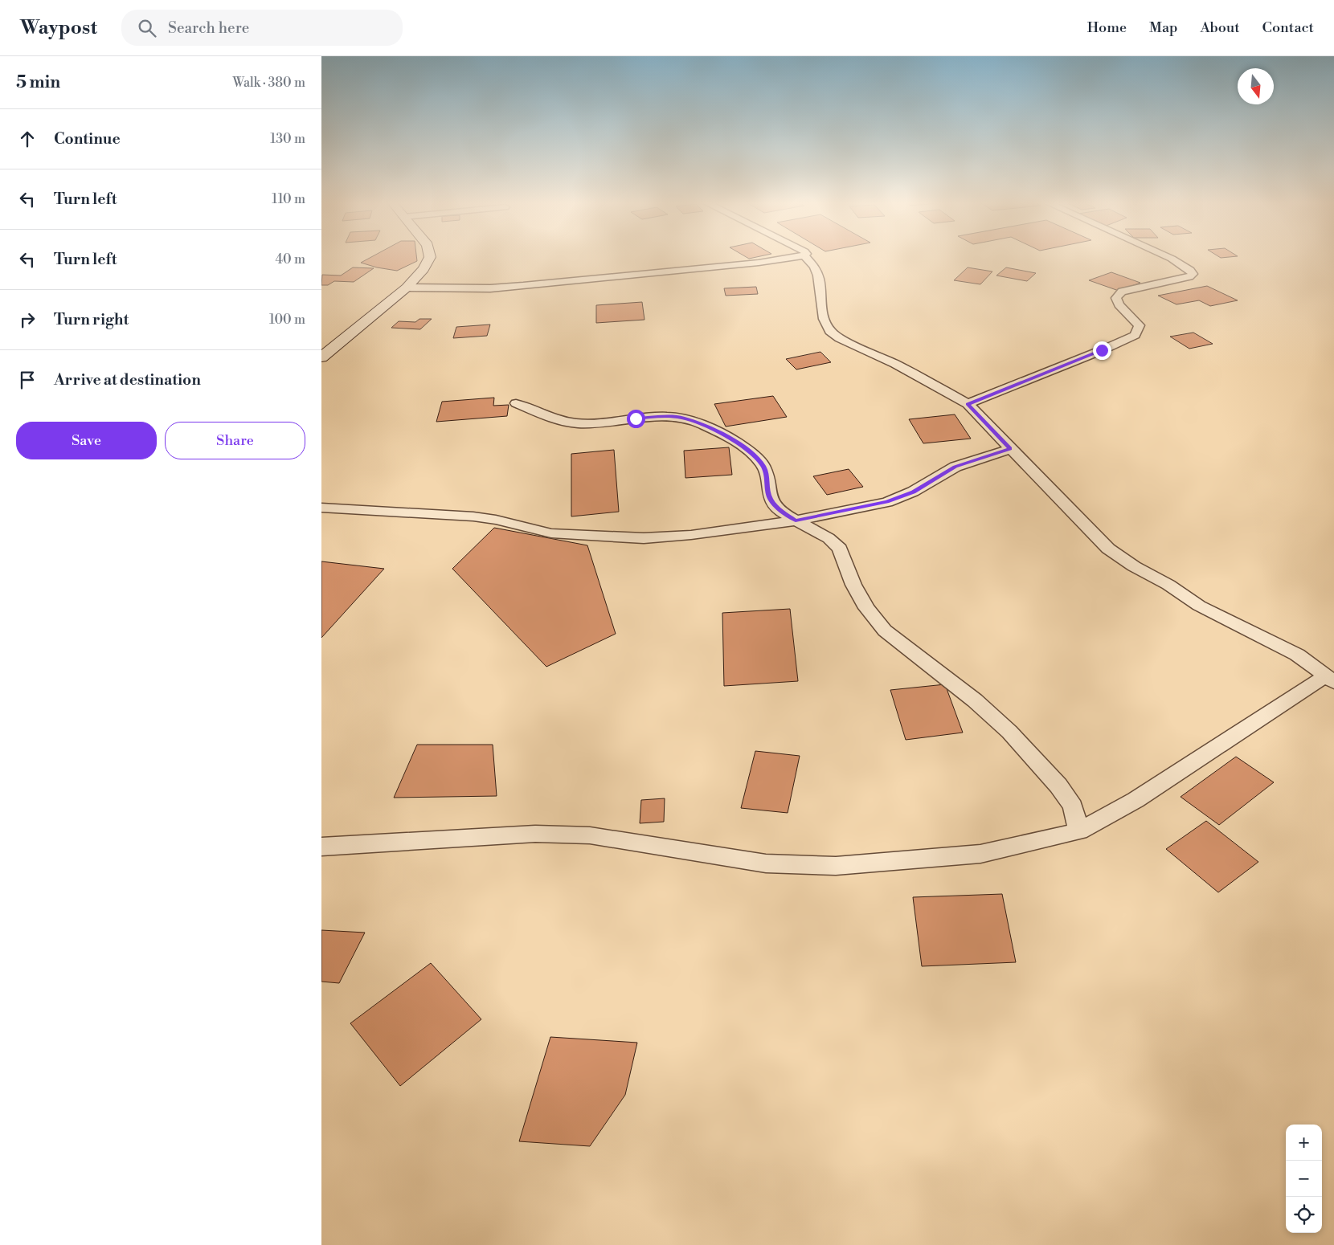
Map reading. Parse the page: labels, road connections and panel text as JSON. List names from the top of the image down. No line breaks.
{"north":"bottom","page":{"header":"Waypost","search":"Search here","nav":["Home","Map","About","Contact"],"heading":["5 min","Walk · 380 m"],"list":[["Continue","130 m"],["Turn left","110 m"],["Turn left","40 m"],["Turn right","100 m"],"Arrive at destination"],"buttons":["Save","Share"],"map_buttons":["+","−"]}}
